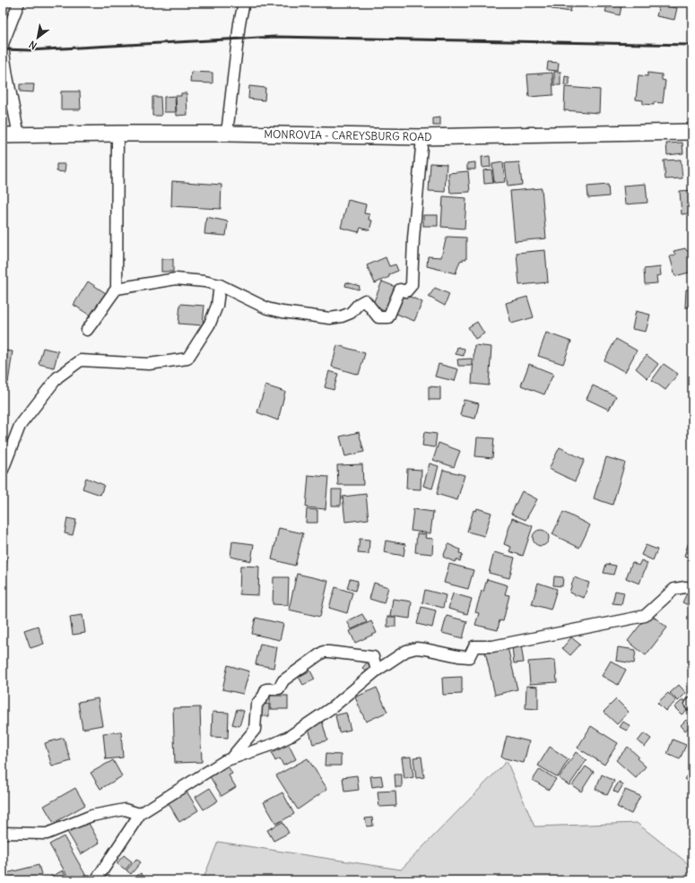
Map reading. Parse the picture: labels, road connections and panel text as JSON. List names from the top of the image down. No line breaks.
{"streets":{"main road":["MONROVIA - CAREYSBURG ROAD"]},"north":"bottom left"}
